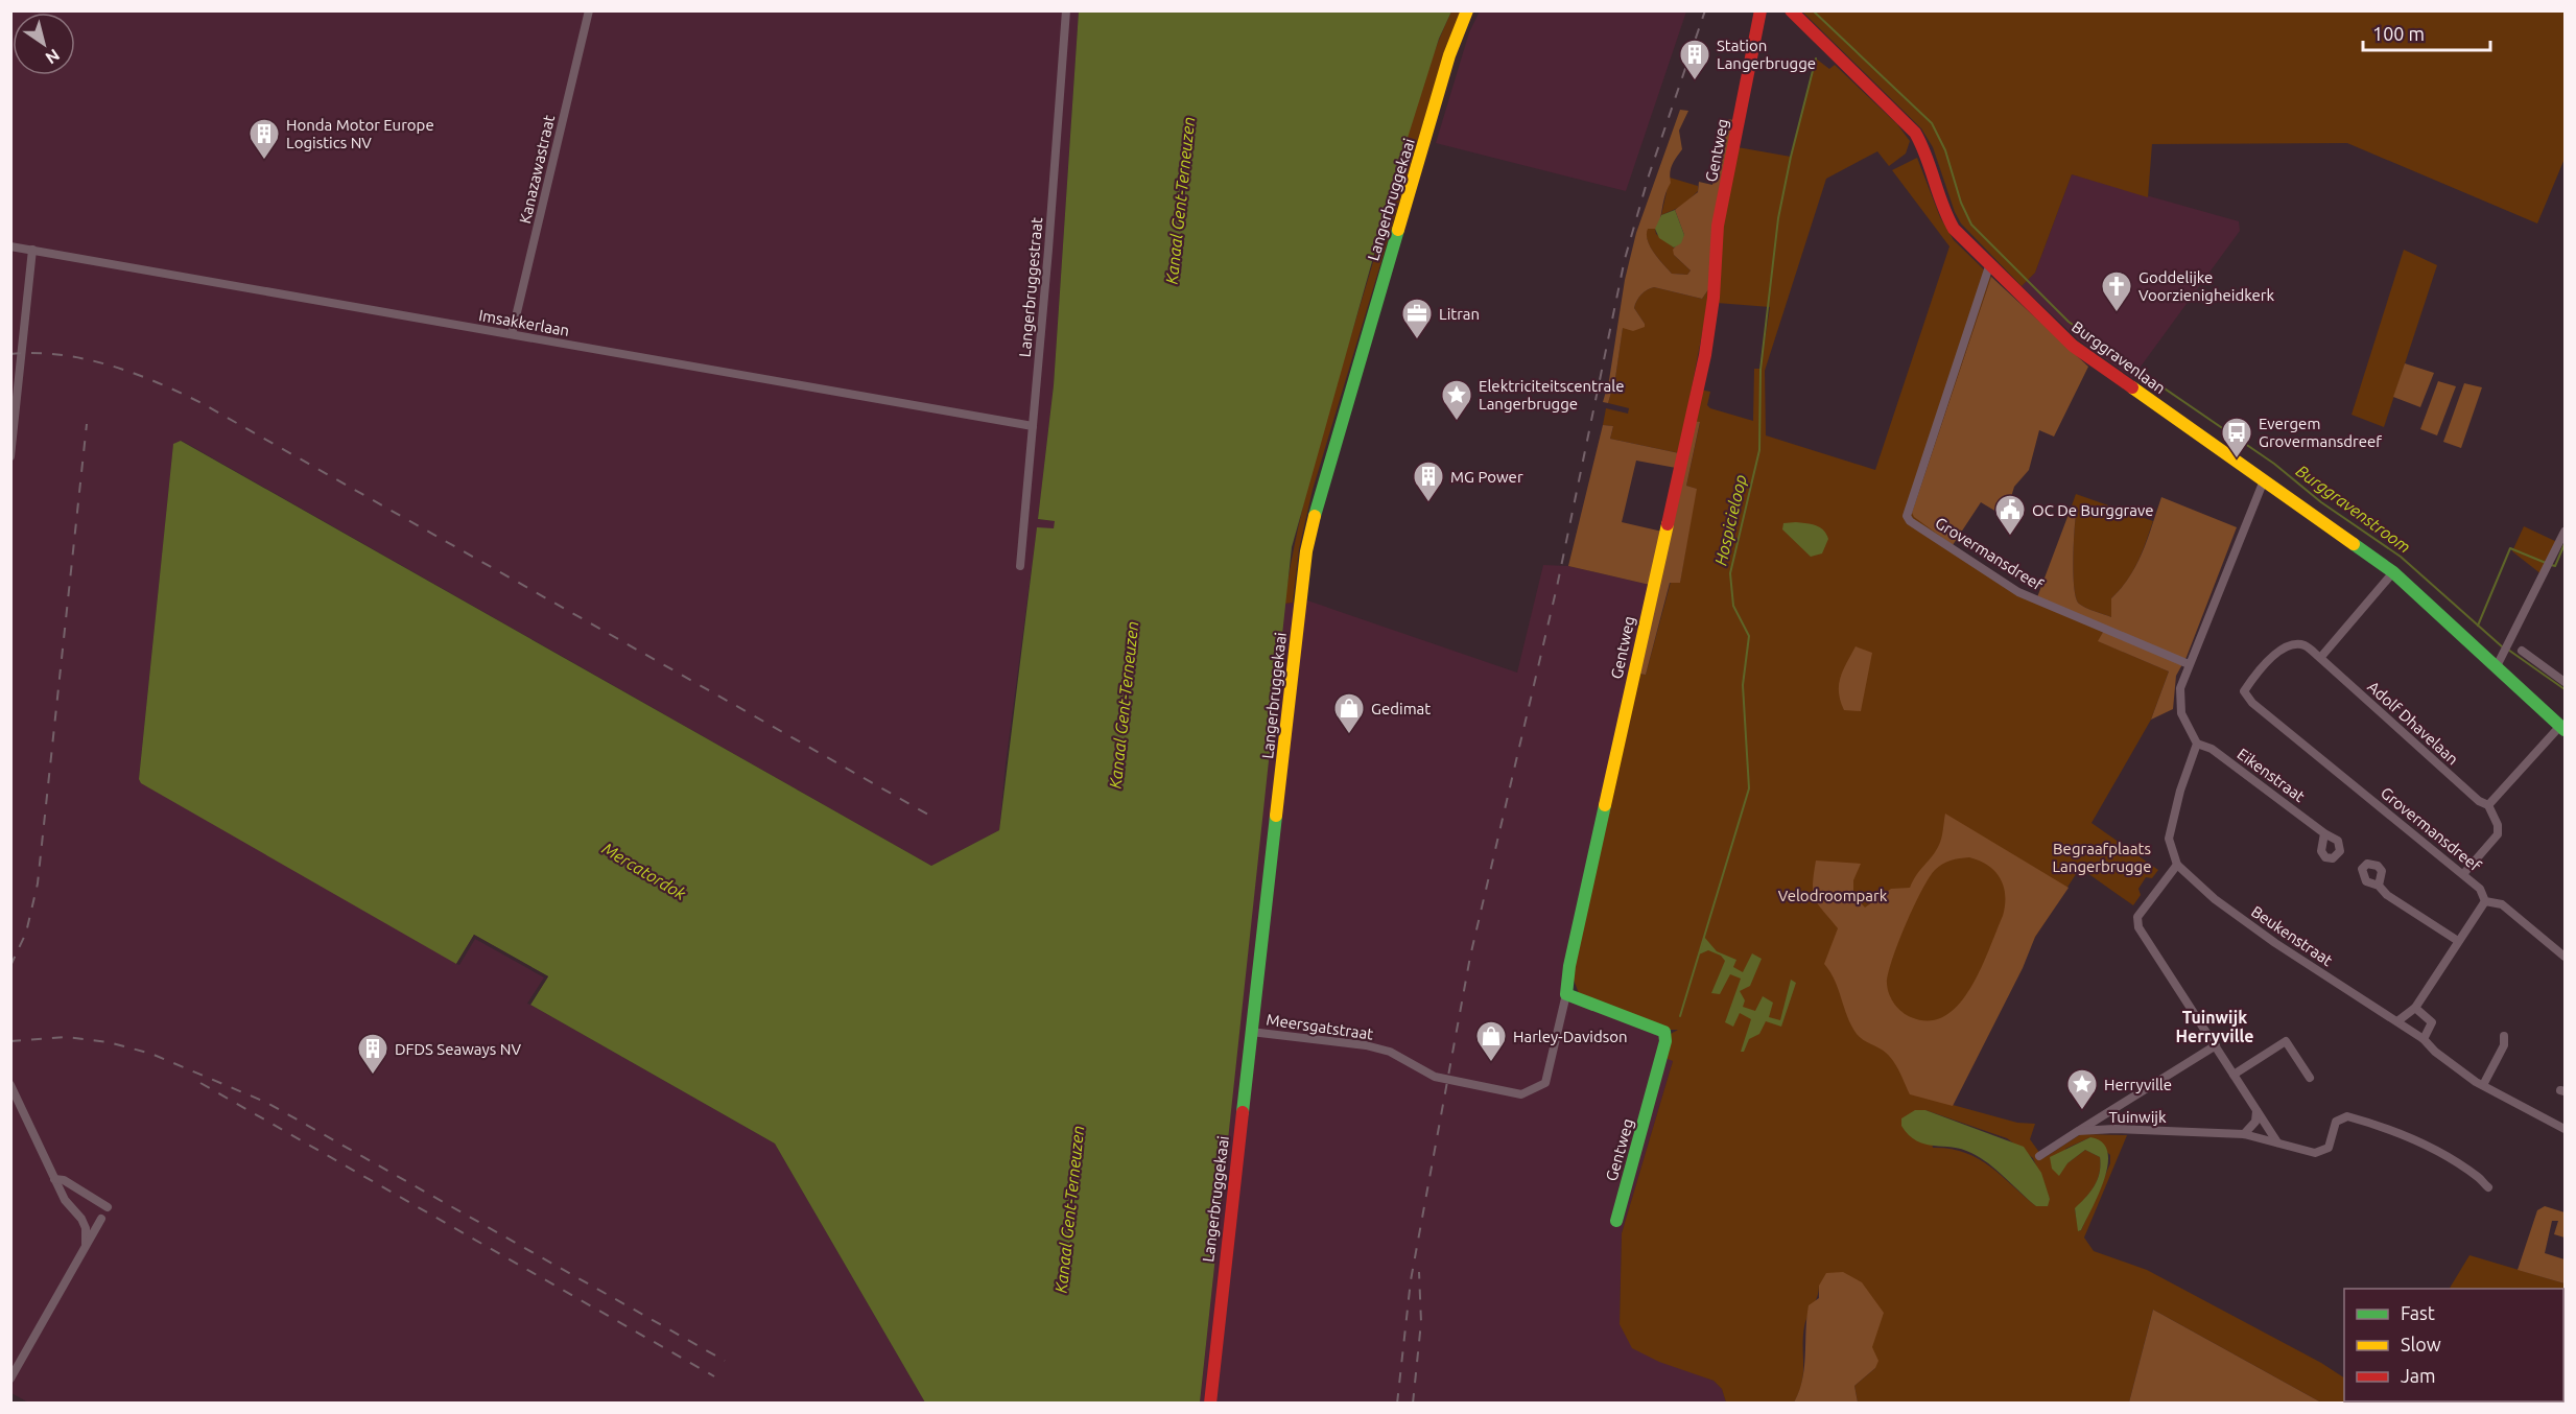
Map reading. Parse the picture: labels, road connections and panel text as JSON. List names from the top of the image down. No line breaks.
{"streets":{"main road":["Gentweg","Langerbruggekaai","Burggravenlaan"],"street":["Kanazawastraat","Langerbruggestraat","Imsakkerlaan","Grovermansdreef","Adolf Dhavelaan","Eikenstraat","Beukenstraat","Meersgatstraat","Tuinwijk"]},"crossings":[["Gentweg","Meersgatstraat"],["Kanazawastraat","Imsakkerlaan"],["Langerbruggekaai","Meersgatstraat"],["Langerbruggestraat","Imsakkerlaan"],["Burggravenlaan","Grovermansdreef"],["Grovermansdreef","Adolf Dhavelaan"]],"districts":["Tuinwijk Herryville"],"water":["Kanaal Gent-Terneuzen","Burggravenstroom","Hospicieloop","Mercatordok"],"parks":["Begraafplaats Langerbrugge","Velodroompark"],"places":{"building":["Station Langerbrugge","Honda Motor Europe Logistics NV","MG Power","DFDS Seaways NV"],"church":["Goddelijke Voorzienigheidkerk"],"office":["Litran"],"place":["Elektriciteitscentrale Langerbrugge","Herryville"],"bus stop":["Evergem Grovermansdreef"],"public building":["OC De Burggrave"],"shop":["Gedimat","Harley-Davidson"]},"legend":["Fast","Slow","Jam"],"scale_bar":"100 m","north":"bottom right"}
